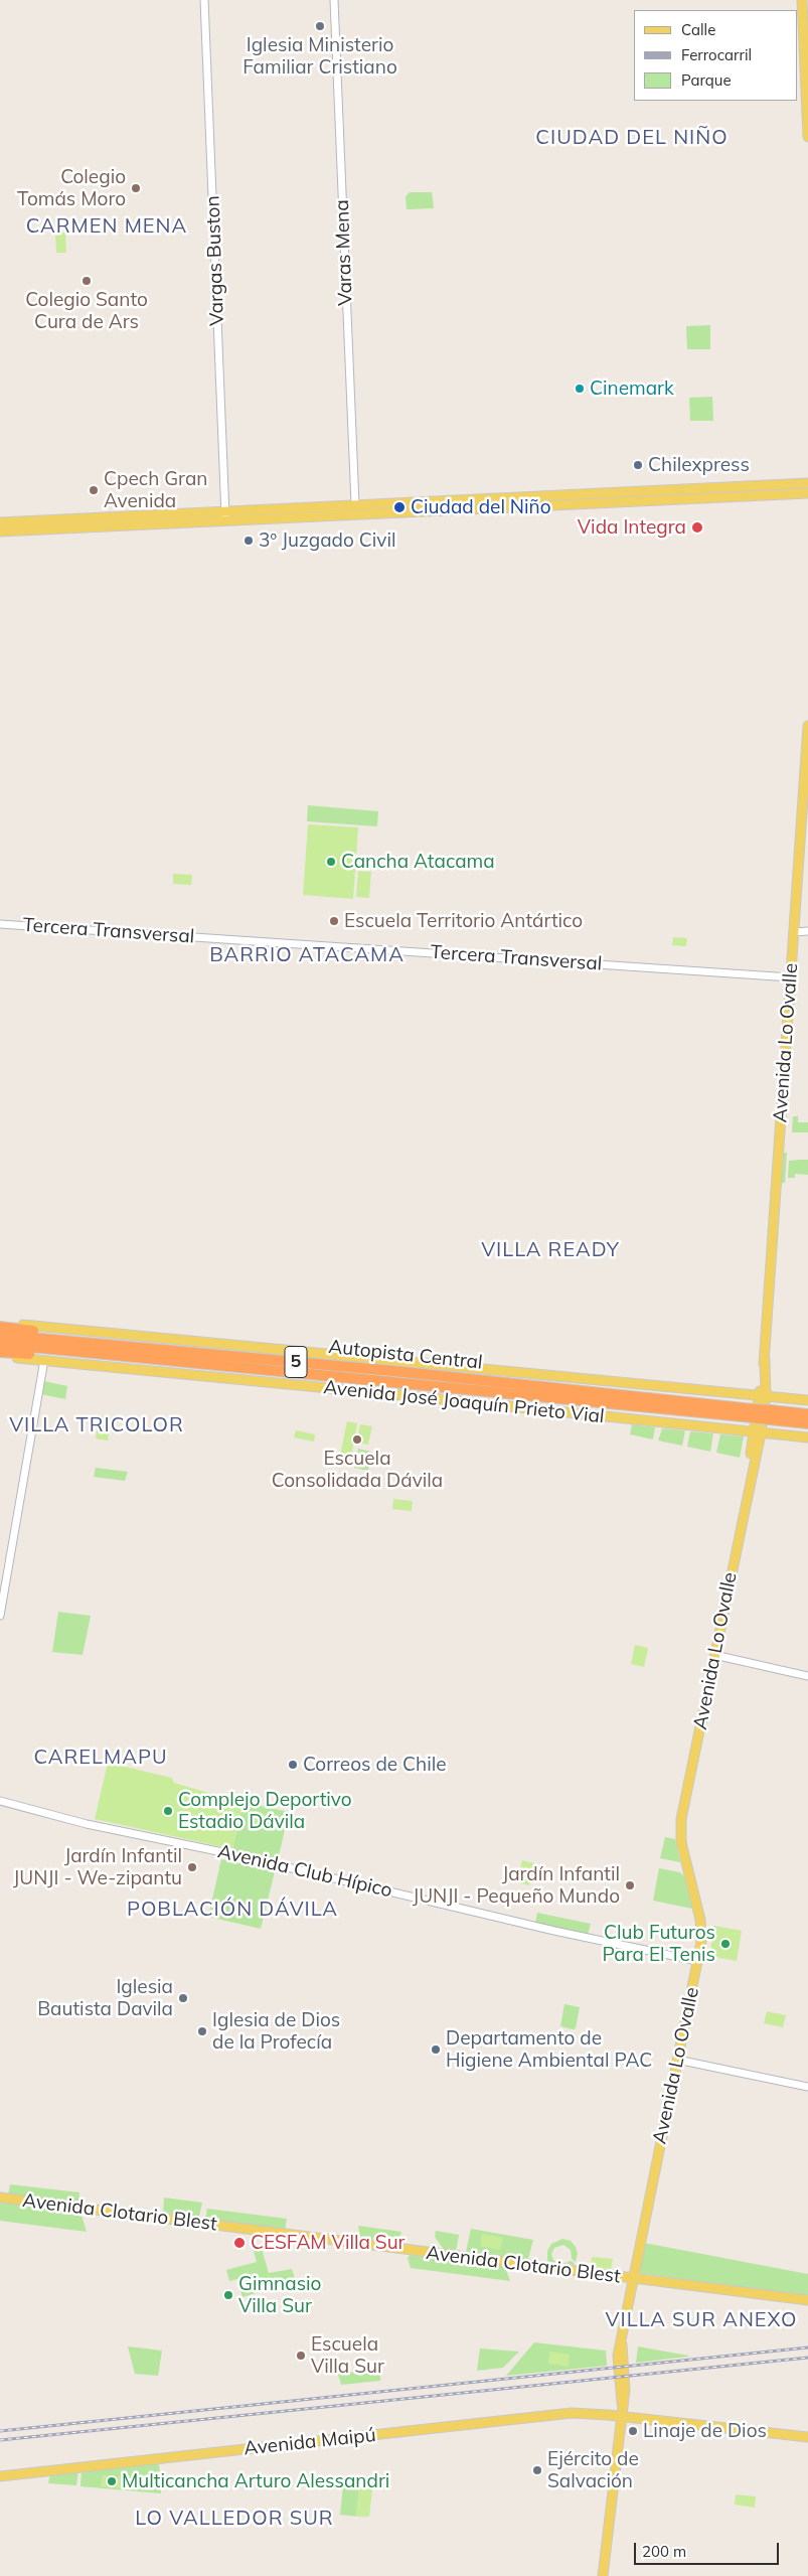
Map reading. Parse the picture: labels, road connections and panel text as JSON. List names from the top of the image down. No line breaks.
{"streets":{"highway":["Autopista Central","5"],"main road":["Avenida Lo Ovalle","Avenida José Joaquín Prieto Vial","Avenida Clotario Blest","Avenida Maipú"],"street":["Varas Mena","Vargas Buston","Tercera Transversal","Avenida Club Hípico"]},"crossings":[["Tercera Transversal","Avenida Lo Ovalle"],["Avenida Lo Ovalle","Avenida José Joaquín Prieto Vial"],["Avenida Lo Ovalle","Avenida Club Hípico"],["Avenida Lo Ovalle","Avenida Clotario Blest"],["Avenida Lo Ovalle","Avenida Maipú"]],"districts":["CIUDAD DEL NIÑO","CARMEN MENA","BARRIO ATACAMA","VILLA READY","VILLA TRICOLOR","CARELMAPU","POBLACIÓN DÁVILA","VILLA SUR ANEXO","LO VALLEDOR SUR"],"places":["Iglesia Ministerio Familiar Cristiano","Colegio Tomás Moro","Colegio Santo Cura de Ars","Cinemark","Chilexpress","Cpech Gran Avenida","Ciudad del Niño","Vida Integra","3º Juzgado Civil","Cancha Atacama","Escuela Territorio Antártico","Escuela Consolidada Dávila","Correos de Chile","Complejo Deportivo Estadio Dávila","Jardín Infantil JUNJI - We-zipantu","Jardín Infantil JUNJI - Pequeño Mundo","Club Futuros Para El Tenis","Iglesia Bautista Davila","Iglesia de Dios de la Profecía","Departamento de Higiene Ambiental PAC","CESFAM Villa Sur","Gimnasio Villa Sur","Escuela Villa Sur","Linaje de Dios","Ejército de Salvación","Multicancha Arturo Alessandri"],"legend":["Calle","Ferrocarril","Parque"],"scale_bar":"200 m"}
